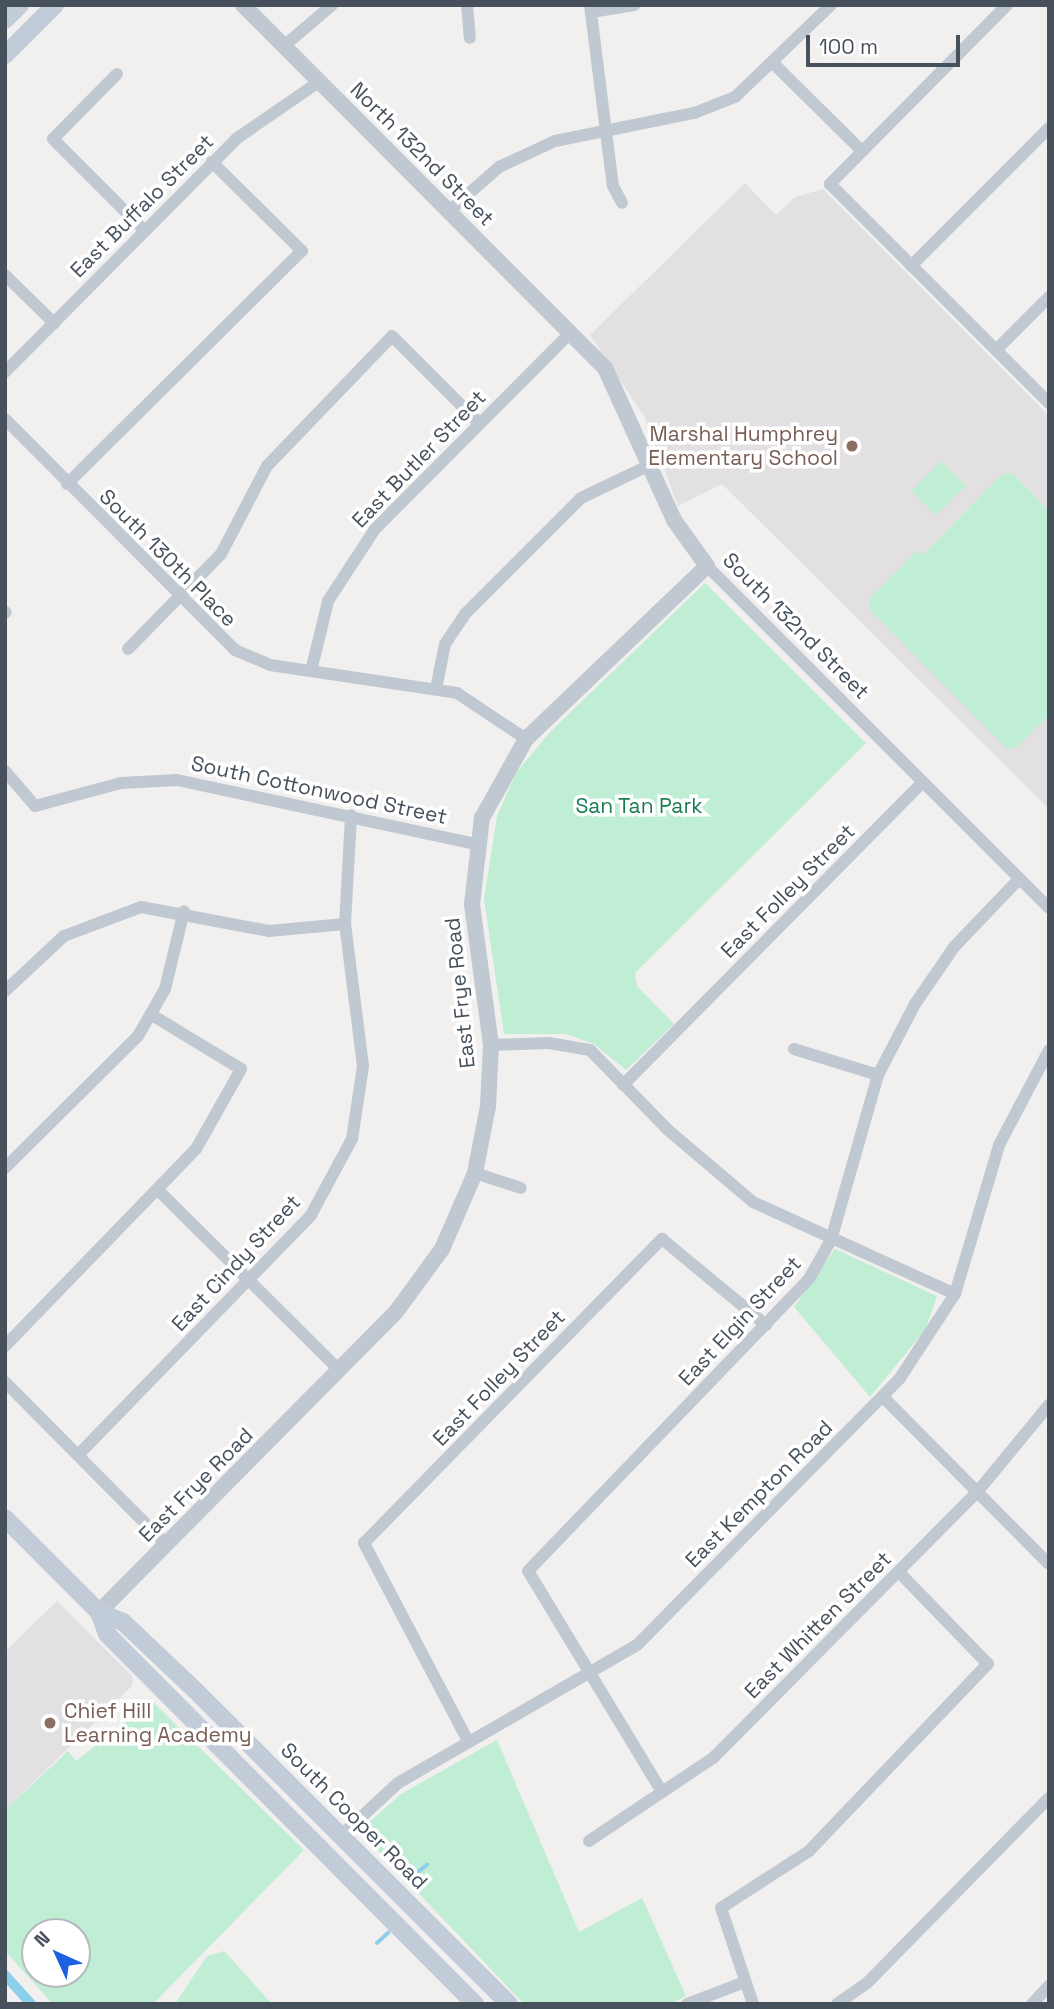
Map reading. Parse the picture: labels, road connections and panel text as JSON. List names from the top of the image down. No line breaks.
{"streets":{"main road":["South Cooper Road"],"street":["North 132nd Street","East Buffalo Street","East Butler Street","South 130th Place","South 132nd Street","South Cottonwood Street","East Folley Street","East Frye Road","East Cindy Street","East Elgin Street","East Kempton Road","East Whitten Street"]},"crossings":[["North 132nd Street","East Buffalo Street"],["North 132nd Street","East Butler Street"],["North 132nd Street","South 132nd Street"],["East Butler Street","South 130th Place"],["East Butler Street","South 132nd Street"],["South 130th Place","East Frye Road"],["South 132nd Street","East Folley Street"],["South 132nd Street","East Frye Road"],["South 132nd Street","East Elgin Street"],["South Cottonwood Street","East Frye Road"],["South Cottonwood Street","East Cindy Street"],["East Folley Street","East Elgin Street"],["East Folley Street","East Kempton Road"],["East Frye Road","South Cooper Road"],["East Elgin Street","East Kempton Road"],["East Kempton Road","South Cooper Road"]],"parks":["San Tan Park"],"places":["Marshal Humphrey Elementary School","Chief Hill Learning Academy"],"scale_bar":"100 m","north":"top left"}
